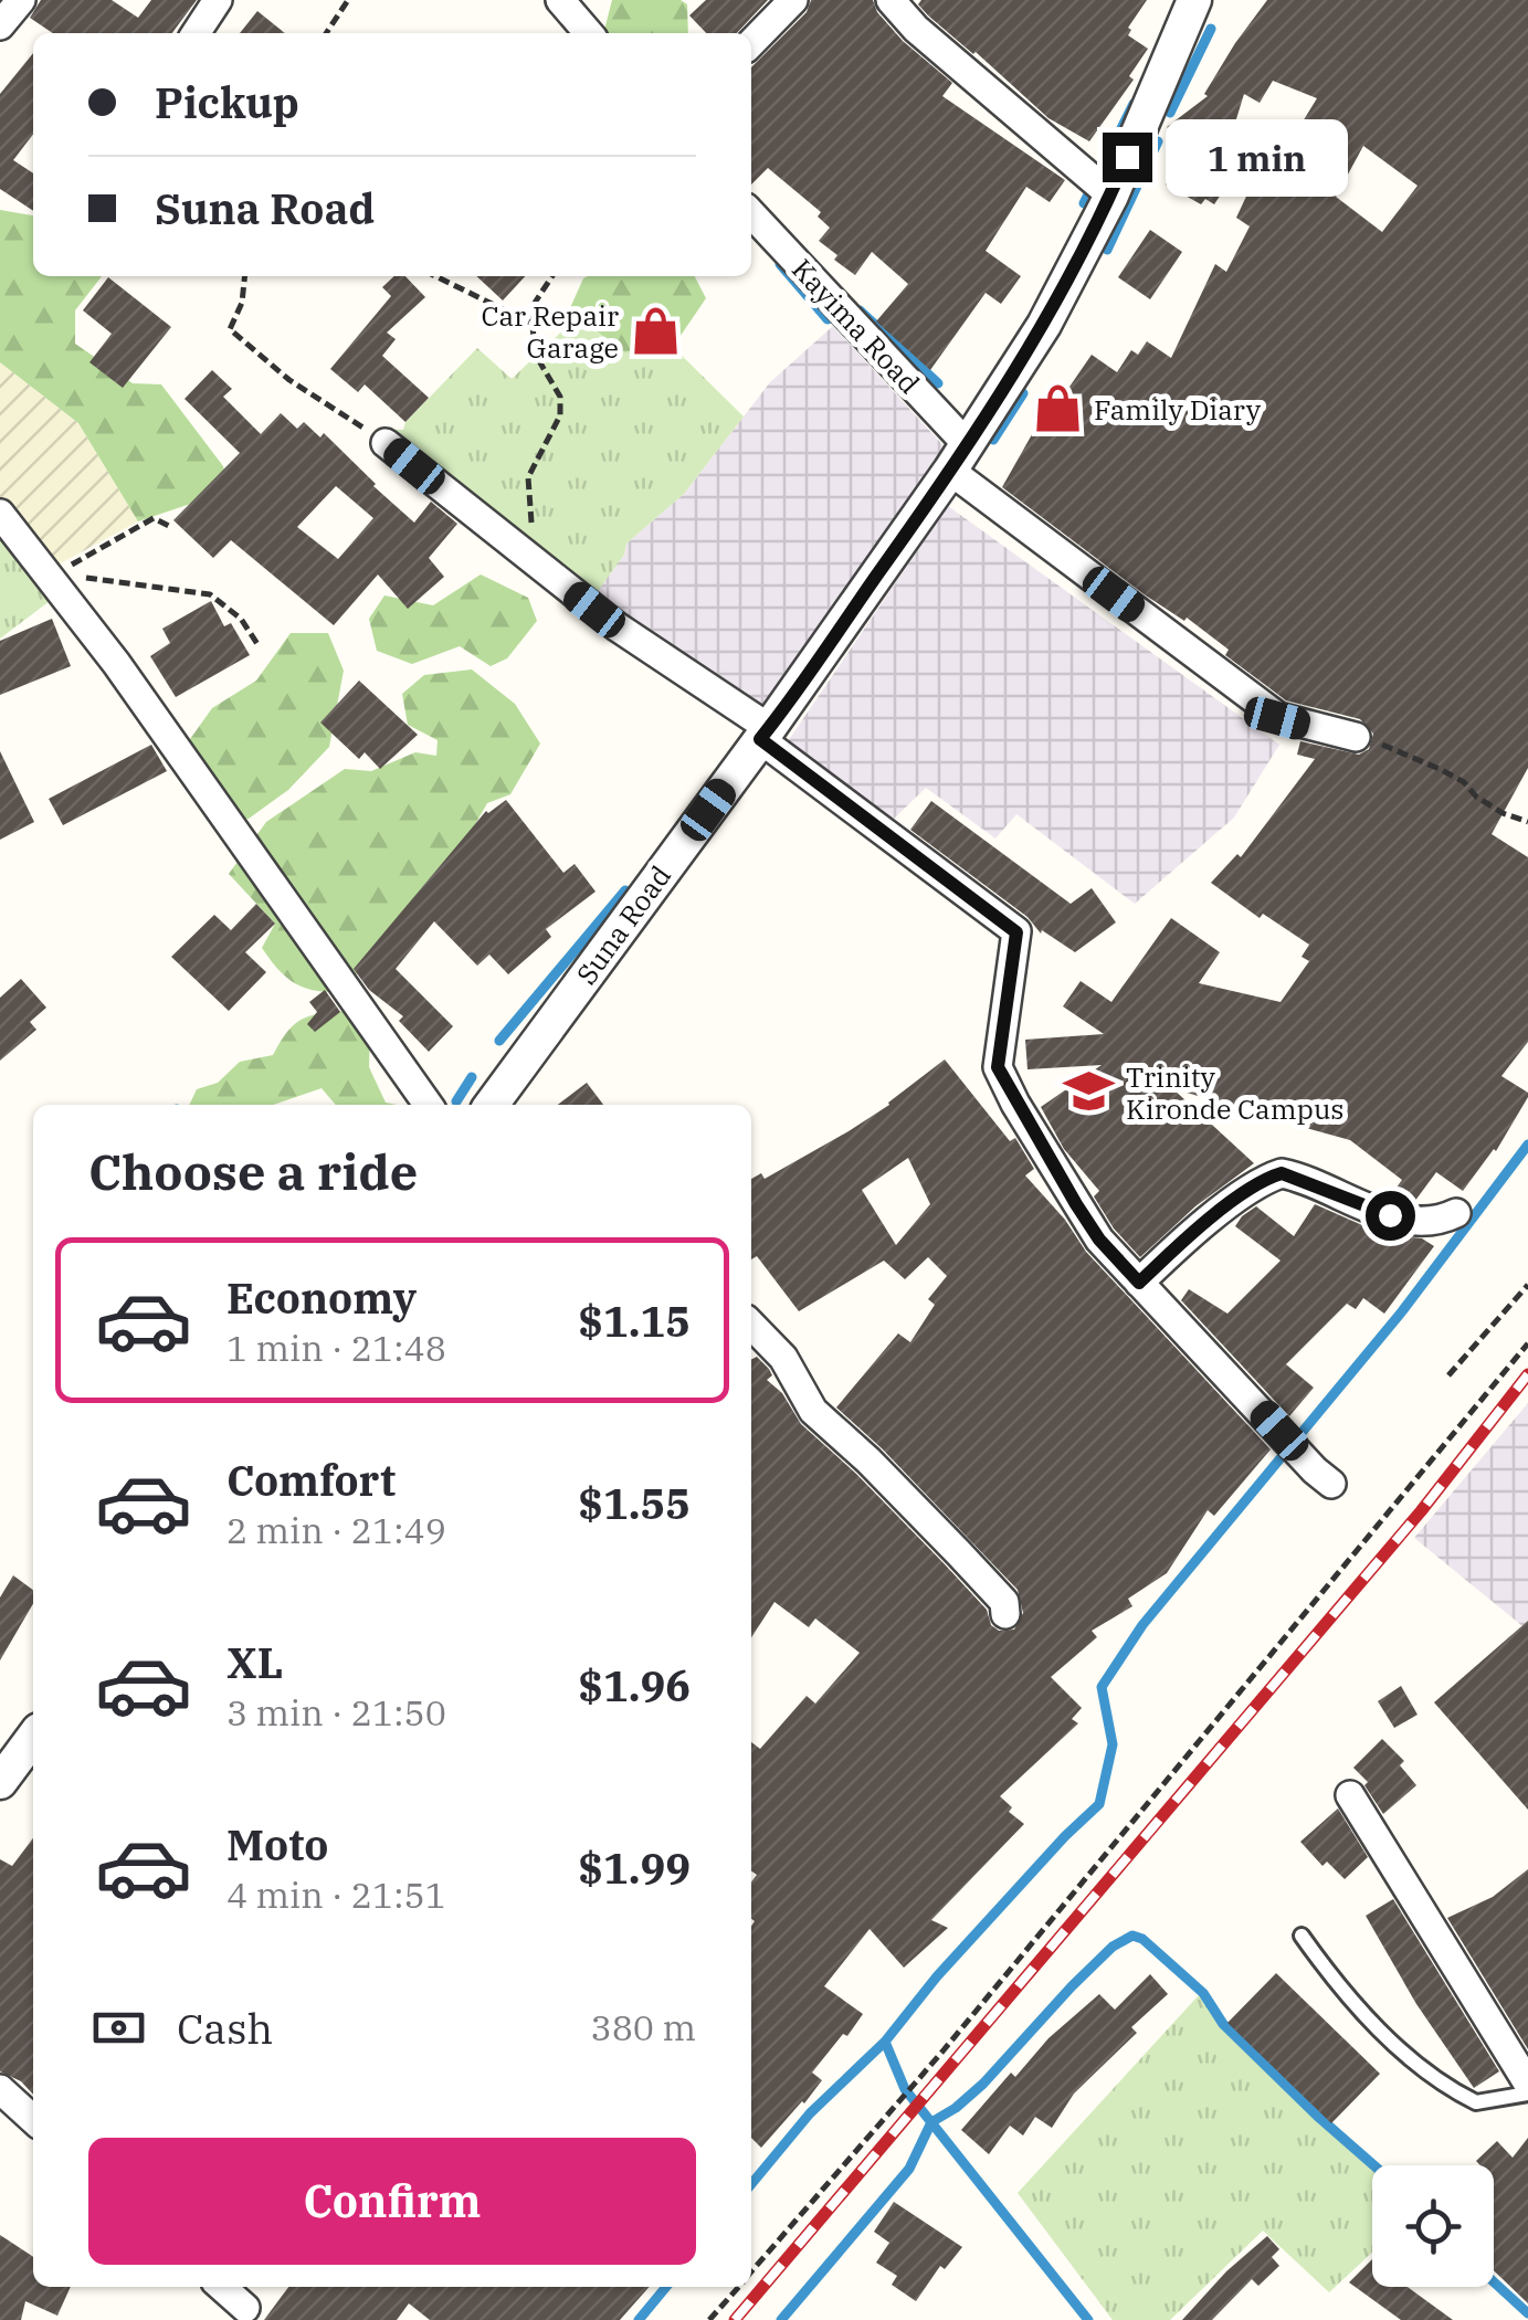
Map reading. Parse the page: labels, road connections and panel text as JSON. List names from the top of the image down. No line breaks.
{"streets":{"street":["Kayima Road","Suna Road"]},"crossings":[["Kayima Road","Suna Road"]],"places":{"shop":["Car Repair Garage","Family Diary"],"school or university":["Trinity Kironde Campus"]},"page":{"banner":["Pickup","Suna Road"],"bubble":"1 min","heading":"Choose a ride","list":[{"name":"Economy","note":"1 min · 21:48","value":"$1.15"},{"name":"Comfort","note":"2 min · 21:49","value":"$1.55"},{"name":"XL","note":"3 min · 21:50","value":"$1.96"},{"name":"Moto","note":"4 min · 21:51","value":"$1.99"}],"pay":["Cash","380 m"],"buttons":"Confirm"}}
